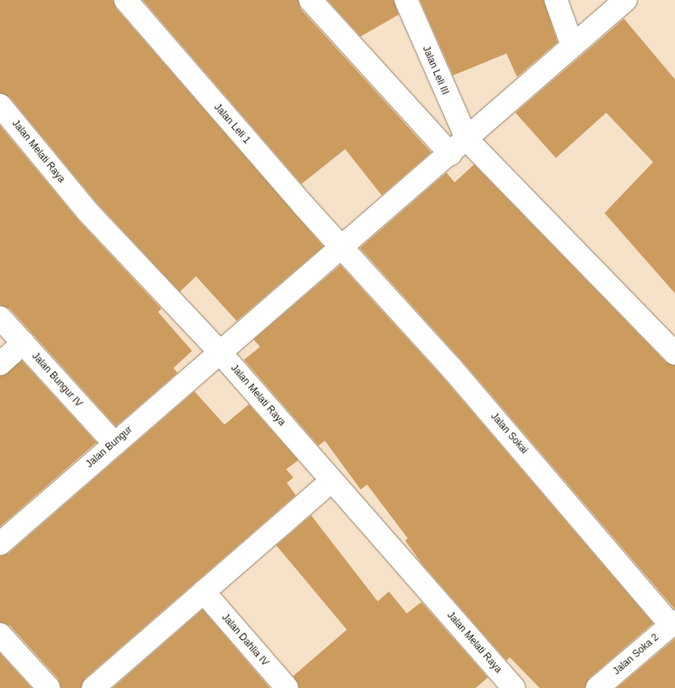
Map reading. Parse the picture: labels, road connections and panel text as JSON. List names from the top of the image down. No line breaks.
{"streets":{"street":["Jalan Leli III","Jalan Leli 1","Jalan Melati Raya","Jalan Bungur IV","Jalan Sokai","Jalan Bungur","Jalan Dahlia IV","Jalan Soka 2"]},"crossings":[["Jalan Leli III","Jalan Bungur"],["Jalan Leli 1","Jalan Sokai"],["Jalan Leli 1","Jalan Bungur"],["Jalan Melati Raya","Jalan Bungur"],["Jalan Bungur IV","Jalan Bungur"],["Jalan Sokai","Jalan Bungur"],["Jalan Sokai","Jalan Soka 2"]]}
